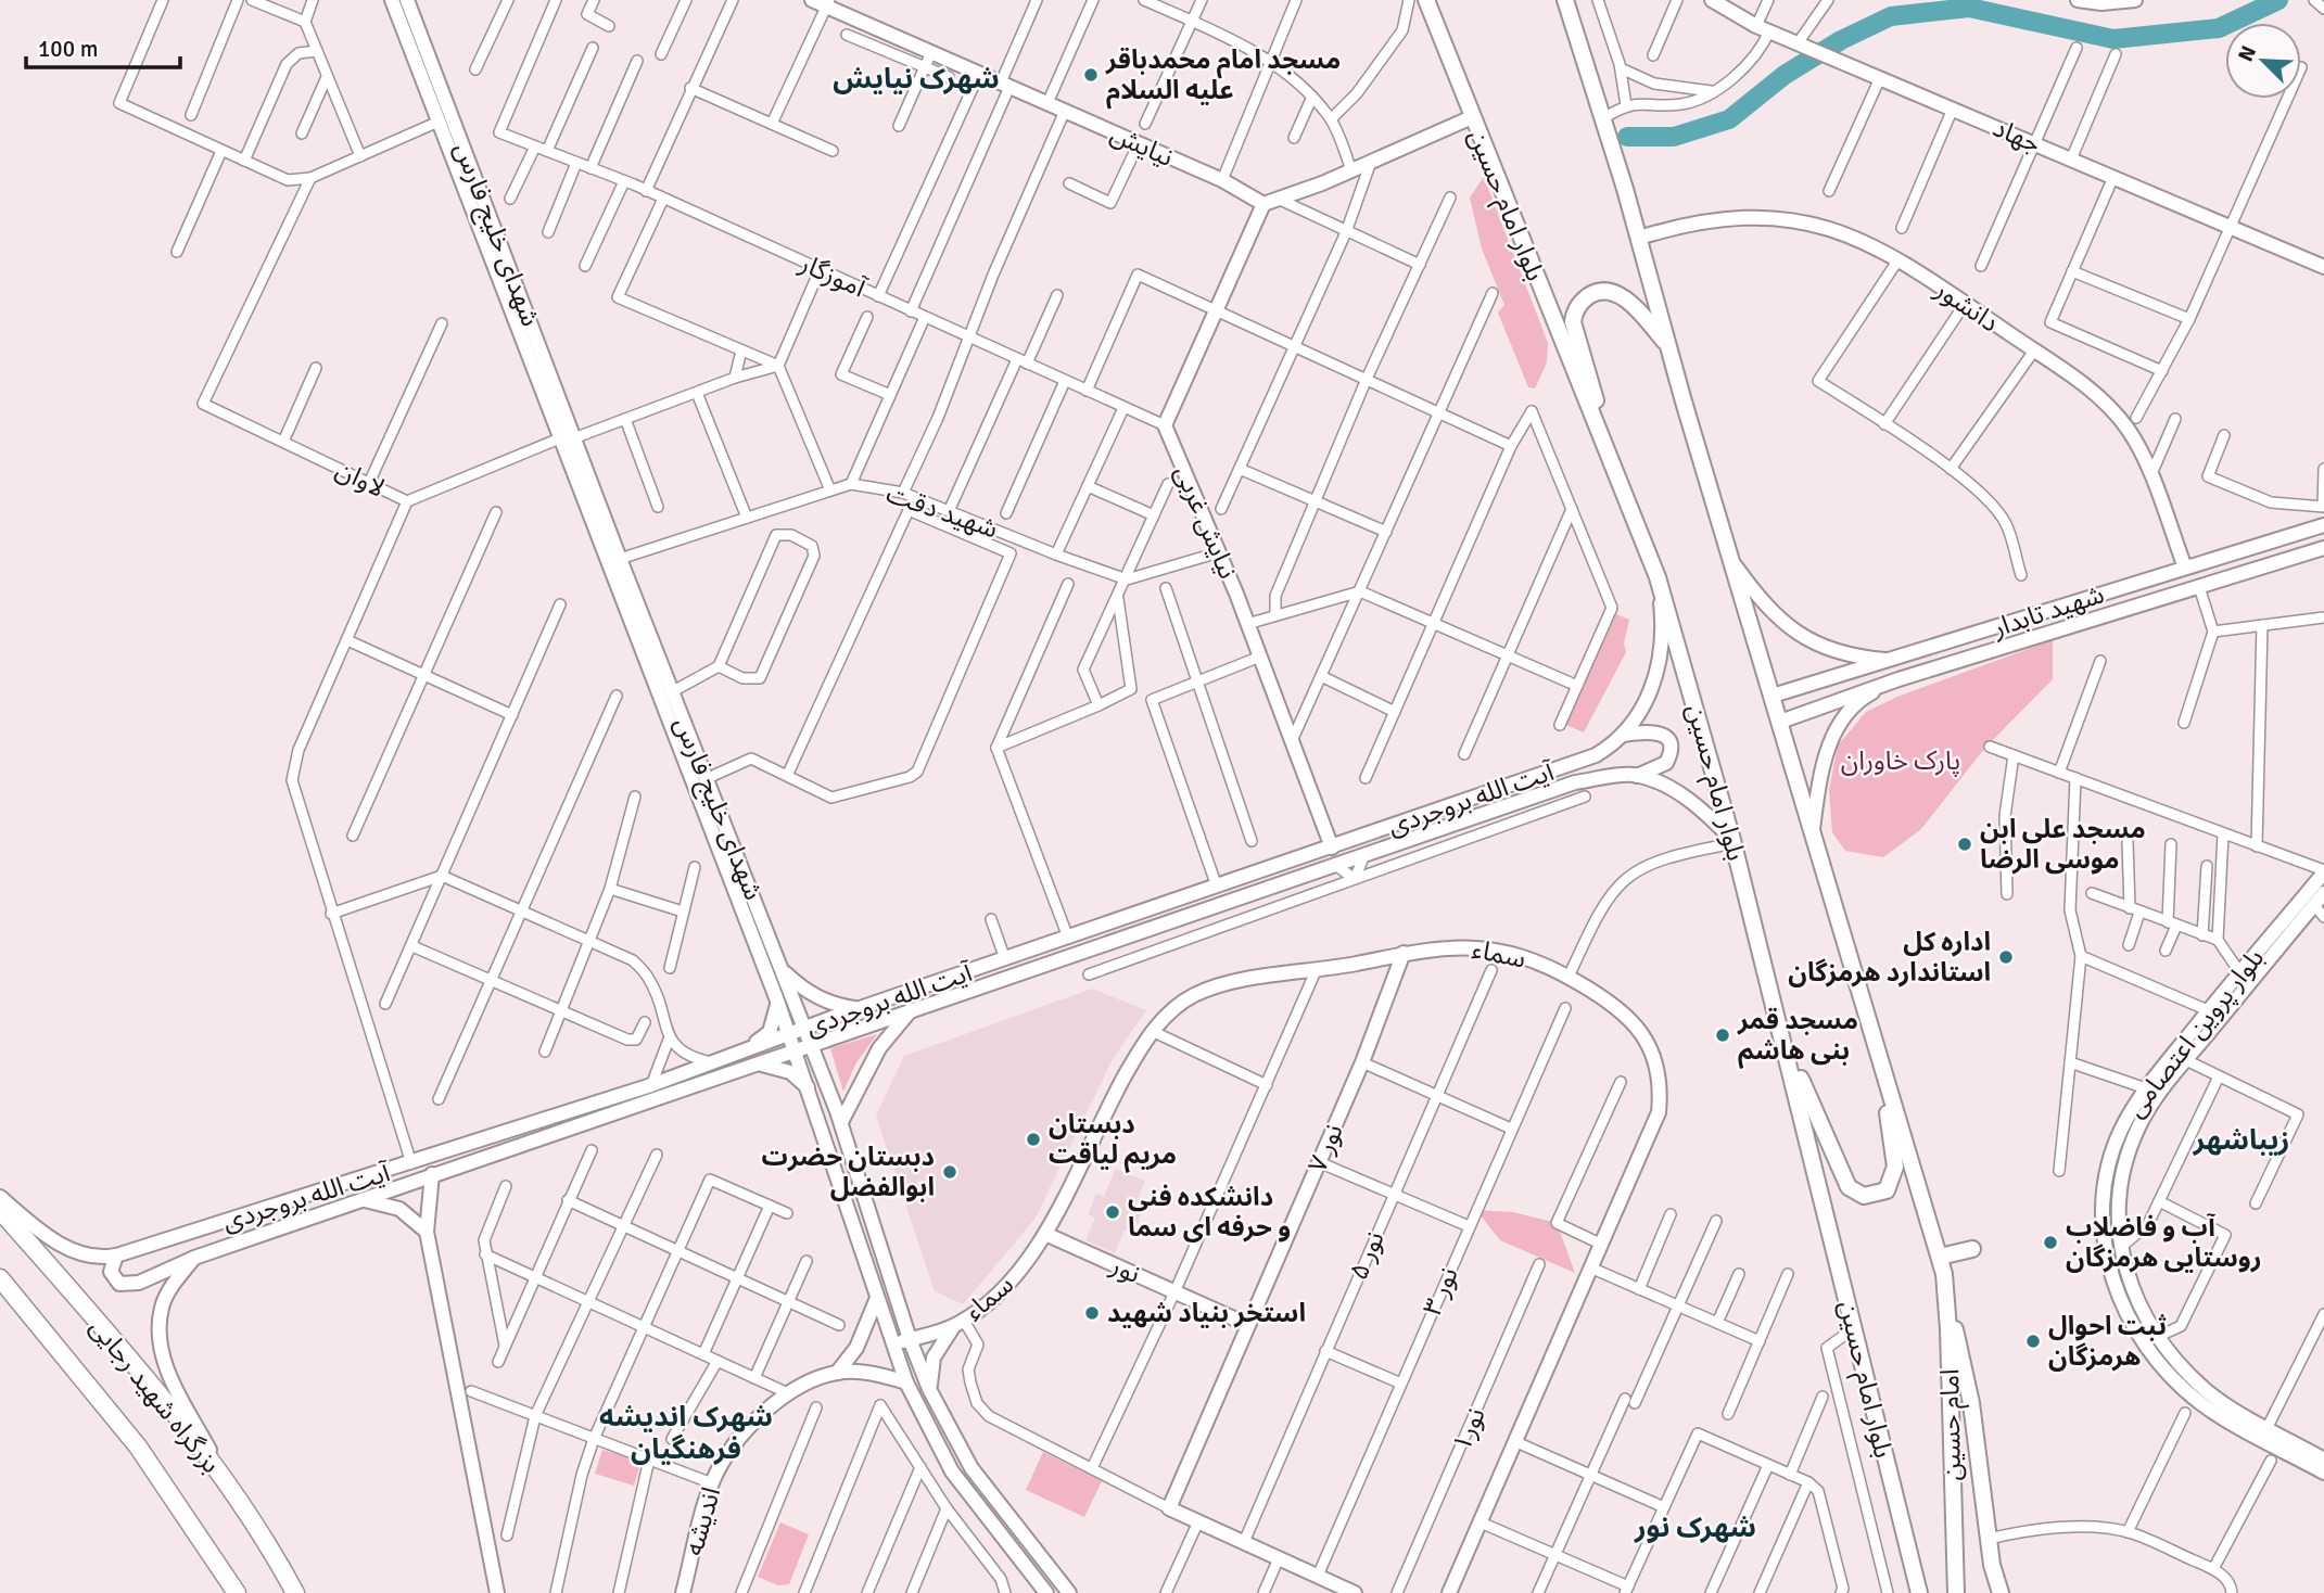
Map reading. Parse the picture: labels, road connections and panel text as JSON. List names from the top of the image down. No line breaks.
{"streets":{"highway":["بزرگراه شهید رجایی"],"main road":["جهاد","نیایش","بلوار امام حسین","شهدای خلیج فارس","دانشور","نیایش غربی","شهید تابدار","آیت الله بروجردی","سماء","بلوار پروین اعتصامی","نور ۷","نور","امام حسین","اندیشه"],"street":["آموزگار","لاوان","شهید دقت","نور ۵","نور ۳","نور۱"]},"crossings":[["بلوار امام حسین","آیت الله بروجردی"],["شهدای خلیج فارس","لاوان"],["شهدای خلیج فارس","شهید دقت"],["شهدای خلیج فارس","آیت الله بروجردی"],["شهدای خلیج فارس","سماء"],["شهدای خلیج فارس","اندیشه"],["آموزگار","نیایش غربی"],["دانشور","شهید تابدار"],["نیایش غربی","آیت الله بروجردی"],["آیت الله بروجردی","بزرگراه شهید رجایی"],["سماء","نور ۷"],["سماء","نور"],["نور ۷","نور"]],"districts":["شهرک نیایش","زیباشهر","شهرک اندیشه فرهنگیان","شهرک نور"],"parks":["پارک خاوران"],"places":["مسجد امام محمدباقر علیه السلام","مسجد علی ابن موسی الرضا","اداره کل استاندارد هرمزگان","مسجد قمر بنی هاشم","دبستان مریم لیاقت","دبستان حضرت ابوالفضل","دانشکده فنی و حرفه ای سما","آب و فاضلاب روستایی هرمزگان","استخر بنیاد شهید","ثبت احوال هرمزگان"],"scale_bar":"100 m","north":"top left"}
